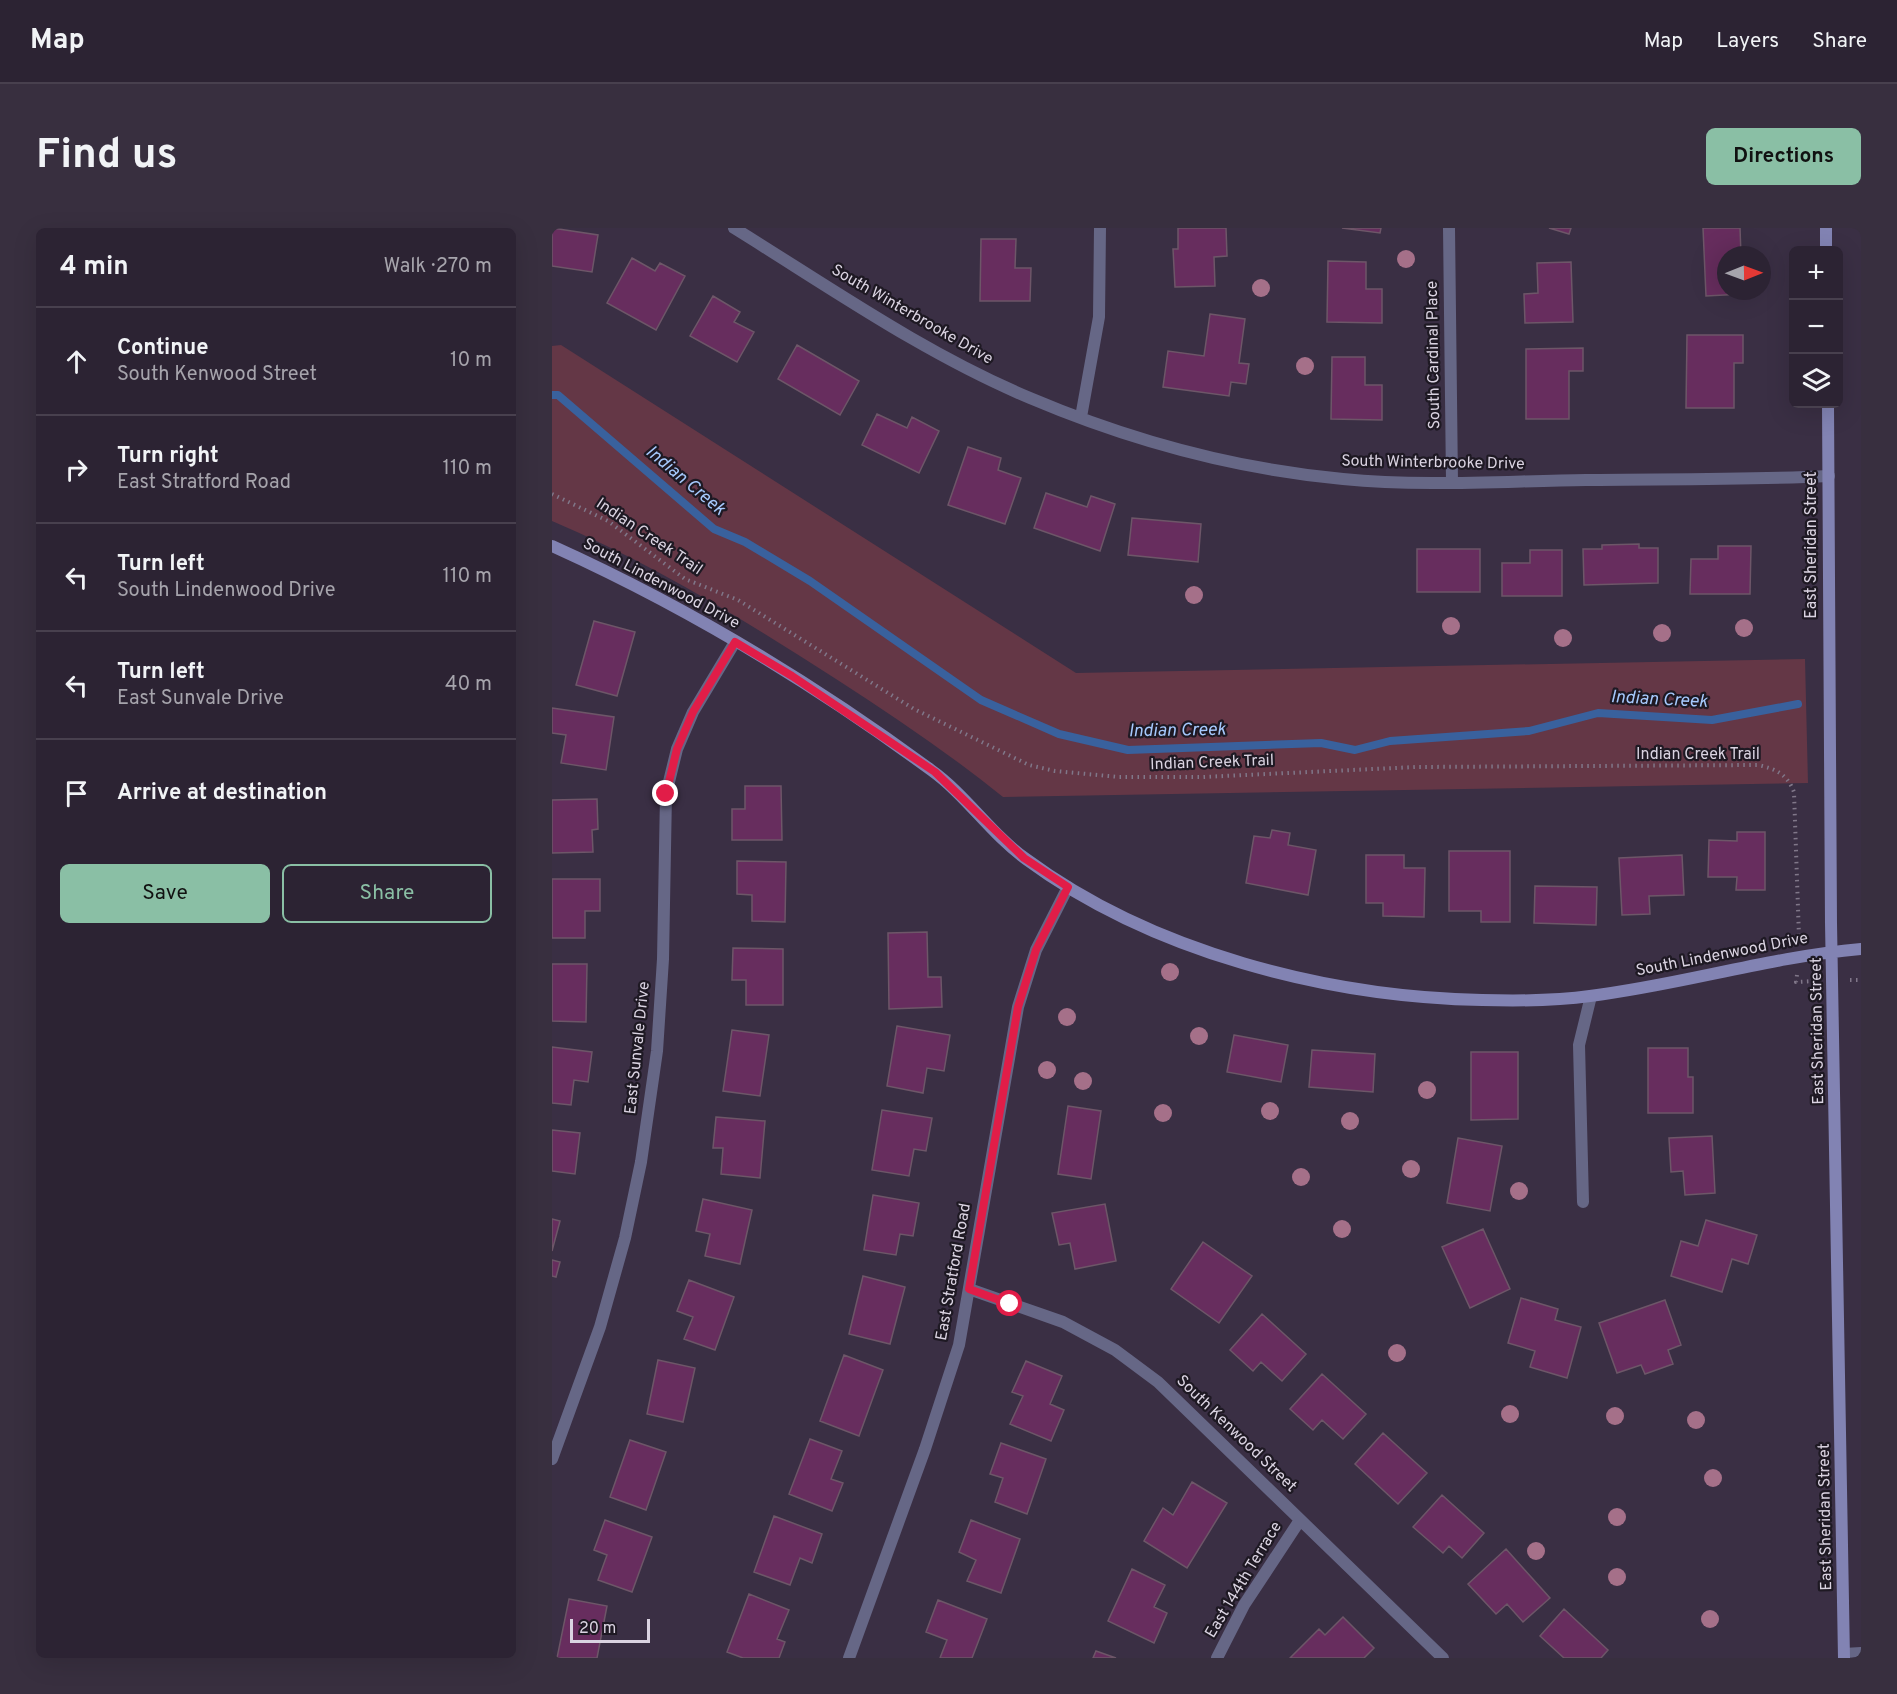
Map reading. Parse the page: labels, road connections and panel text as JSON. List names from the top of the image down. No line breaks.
{"streets":{"street":["South Winterbrooke Drive","South Cardinal Place","East Sheridan Street","South Lindenwood Drive","East Sunvale Drive","East Stratford Road","South Kenwood Street","East 144th Terrace"],"path":["Indian Creek Trail"]},"crossings":[["South Winterbrooke Drive","South Cardinal Place"],["South Winterbrooke Drive","East Sheridan Street"],["East Sheridan Street","South Lindenwood Drive"],["South Lindenwood Drive","East Sunvale Drive"],["South Lindenwood Drive","East Stratford Road"],["East Stratford Road","South Kenwood Street"],["South Kenwood Street","East 144th Terrace"]],"water":["Indian Creek"],"scale_bar":"20 m","north":"right","page":{"header":"Map","nav":["Map","Layers","Share"],"buttons":["Directions",["Save","Share"]],"title":"Find us","heading":["4 min","Walk · 270 m"],"map_buttons":["+","−"],"list":[["Continue","South Kenwood Street","10 m"],["Turn right","East Stratford Road","110 m"],["Turn left","South Lindenwood Drive","110 m"],["Turn left","East Sunvale Drive","40 m"],"Arrive at destination"],"scale":"20 m"}}
